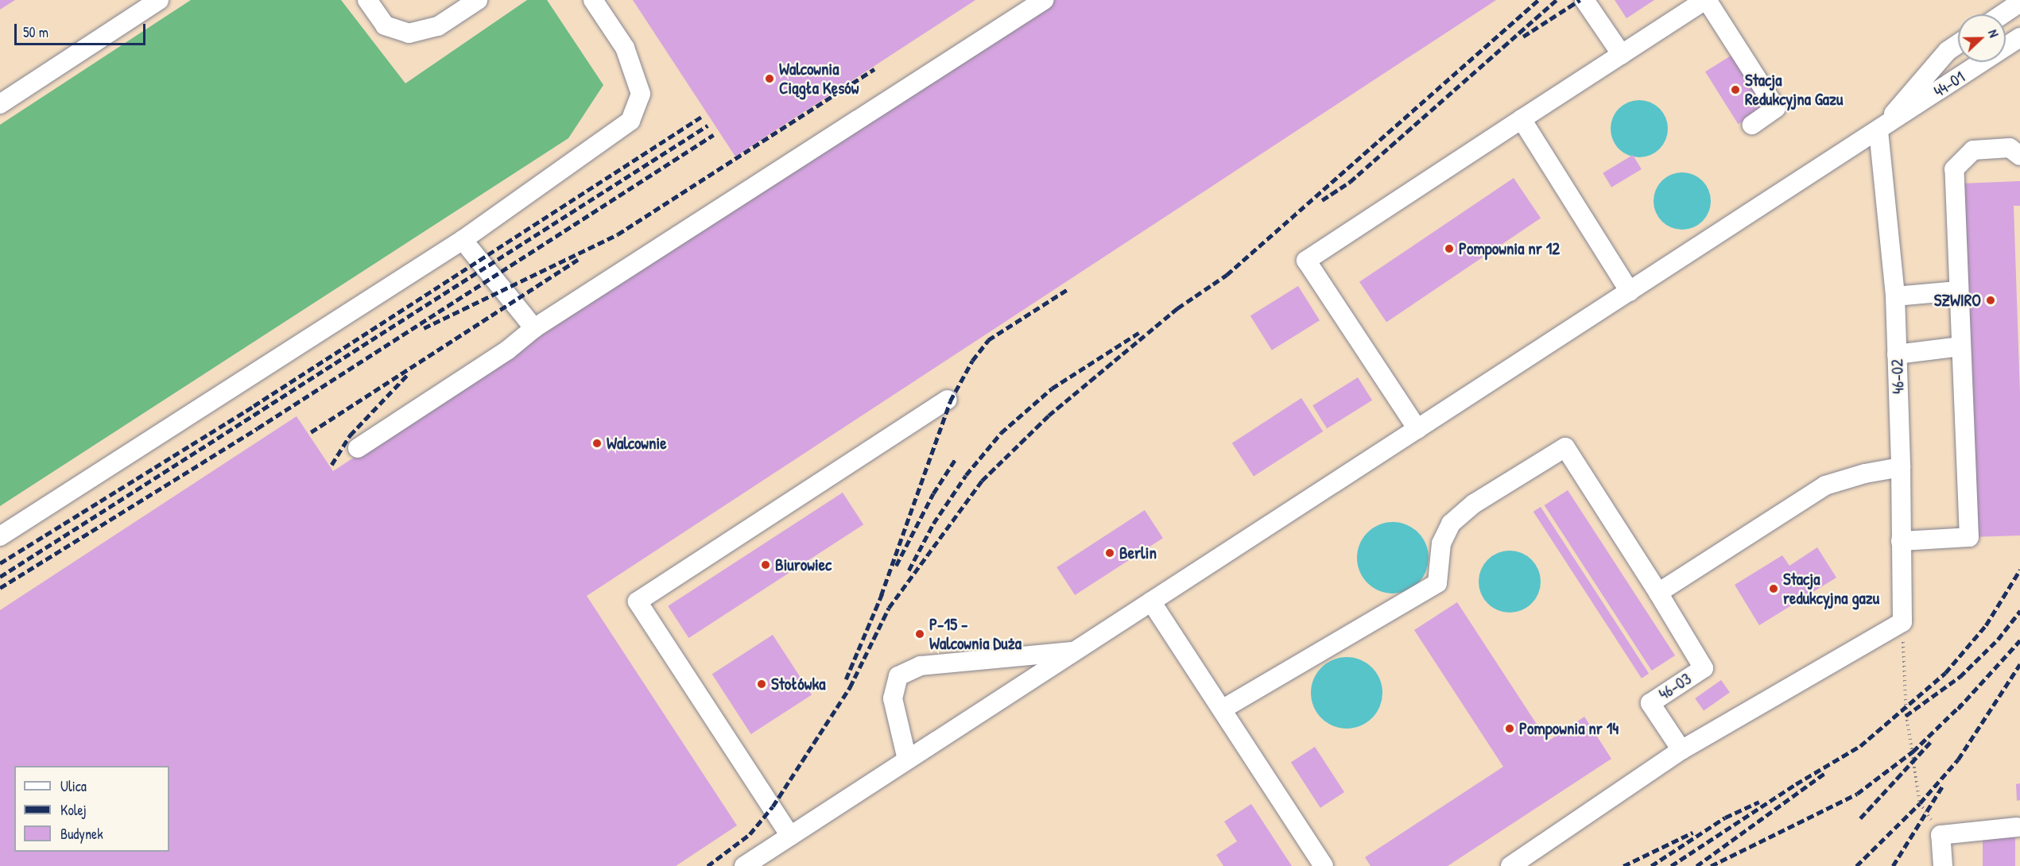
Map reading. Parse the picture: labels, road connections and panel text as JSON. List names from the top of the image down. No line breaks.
{"streets":{"lane":["44-01","46-02","46-03"]},"crossings":[["44-01","46-02"]],"places":["Walcownia Ciągła Kęsów","Stacja Redukcyjna Gazu","Pompownia nr 12","SZWIRO","Walcownie","Berlin","Biurowiec","Stacja redukcyjna gazu","P-15 - Walcownia Duża","Stołówka","Pompownia nr 14"],"legend":["Ulica","Kolej","Budynek"],"scale_bar":"50 m","north":"right"}
